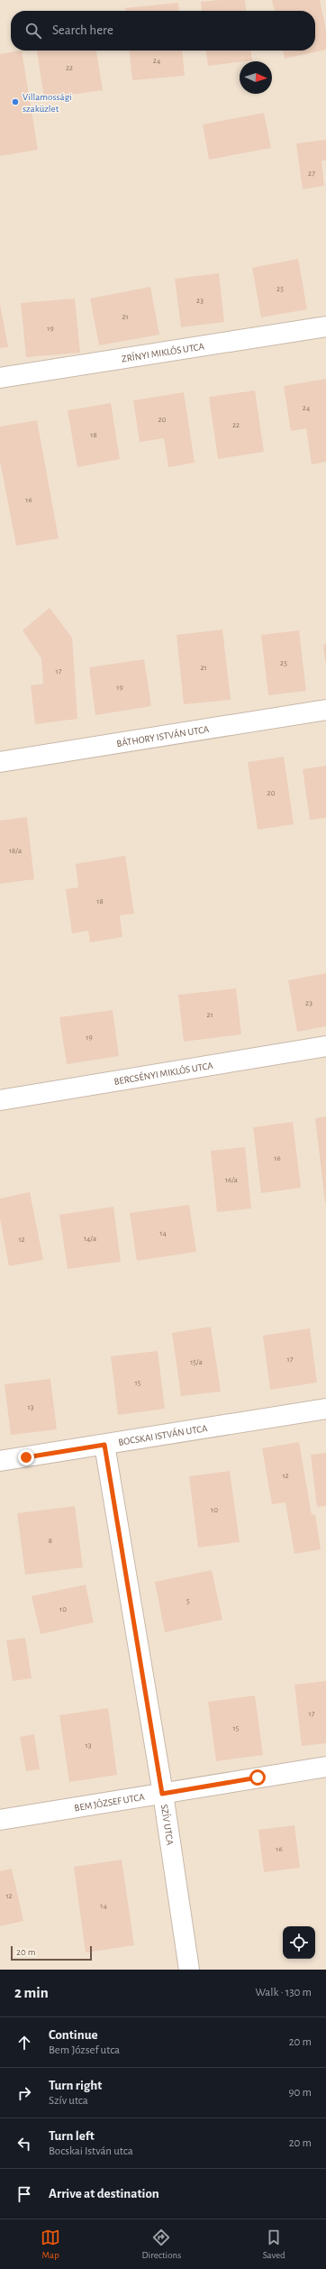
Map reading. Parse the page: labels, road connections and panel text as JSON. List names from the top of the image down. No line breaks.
{"streets":{"street":["ZRÍNYI MIKLÓS UTCA","BÁTHORY ISTVÁN UTCA","BERCSÉNYI MIKLÓS UTCA","BOCSKAI ISTVÁN UTCA","BEM JÓZSEF UTCA","SZÍV UTCA"]},"crossings":[["BOCSKAI ISTVÁN UTCA","SZÍV UTCA"],["BEM JÓZSEF UTCA","SZÍV UTCA"]],"places":["Villamossági szaküzlet"],"house_numbers":["24","22","27","25","23","21","19","24","20","22","18","16","25","21","17","19","20","18/a","18","23","21","19","16","16/a","14","14/a","12","17","15/a","15","13","12","10","8","5","10","17","15","13","16","12","14"],"scale_bar":"20 m","north":"right","page":{"search":"Search here","scale":"20 m","heading":["2 min","Walk · 130 m"],"list":[["Continue","Bem József utca","20 m"],["Turn right","Szív utca","90 m"],["Turn left","Bocskai István utca","20 m"],"Arrive at destination"],"nav":["Map","Directions","Saved"]}}
